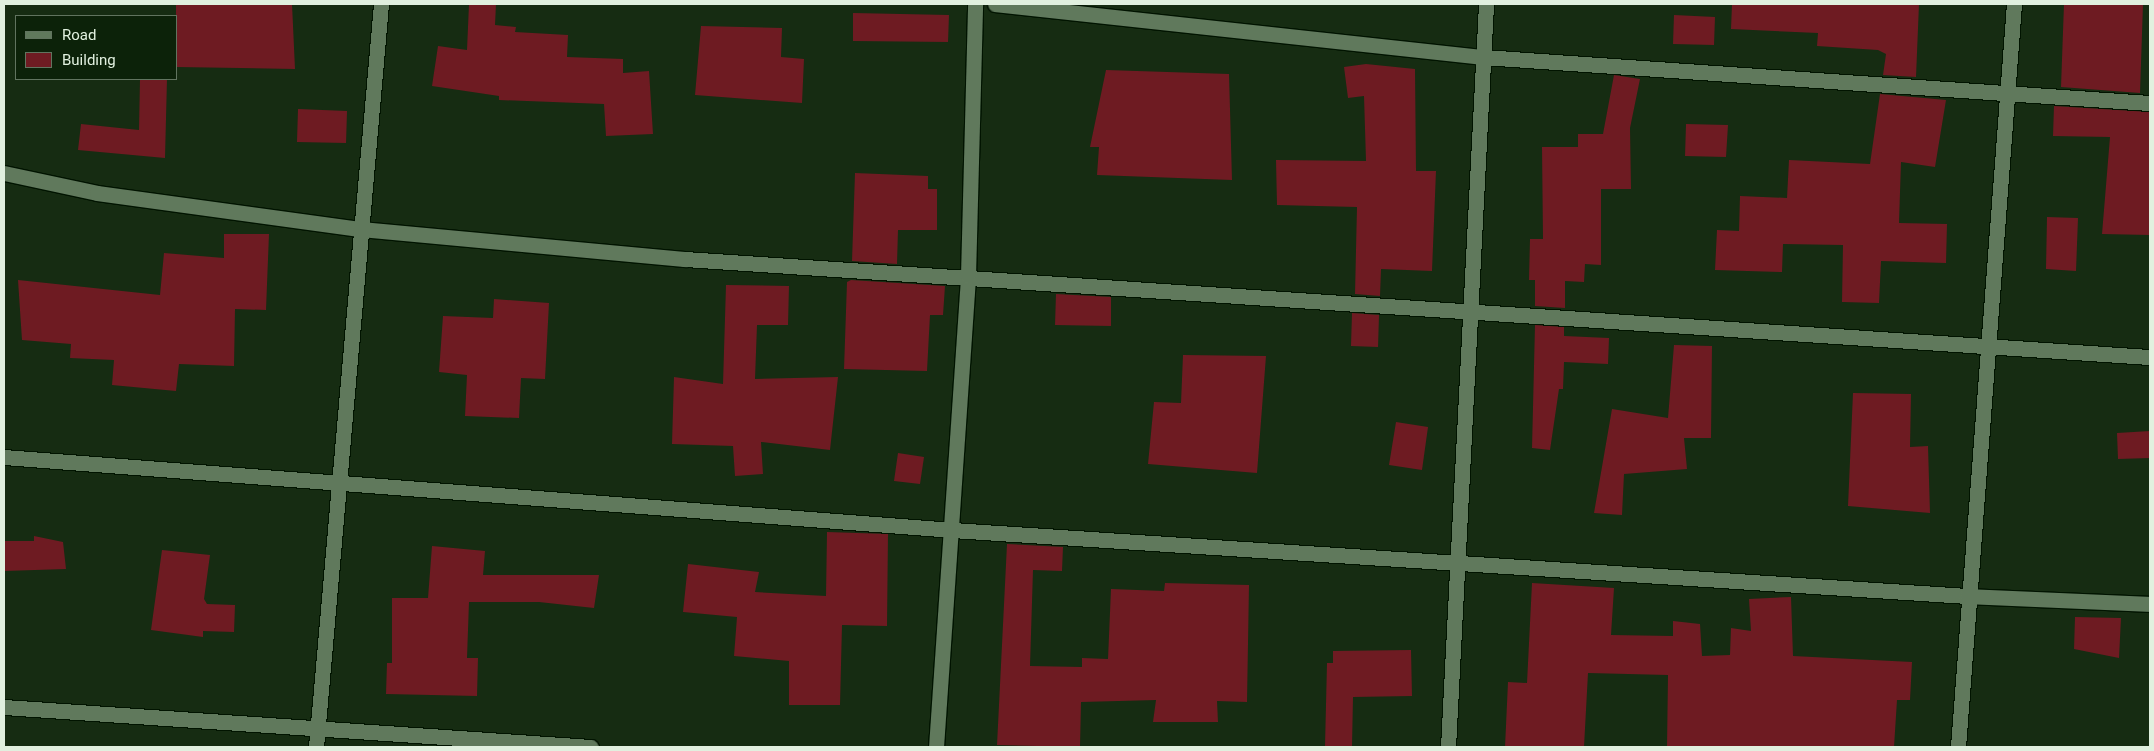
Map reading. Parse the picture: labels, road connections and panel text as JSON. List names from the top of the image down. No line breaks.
{"legend":["Road","Building"]}
